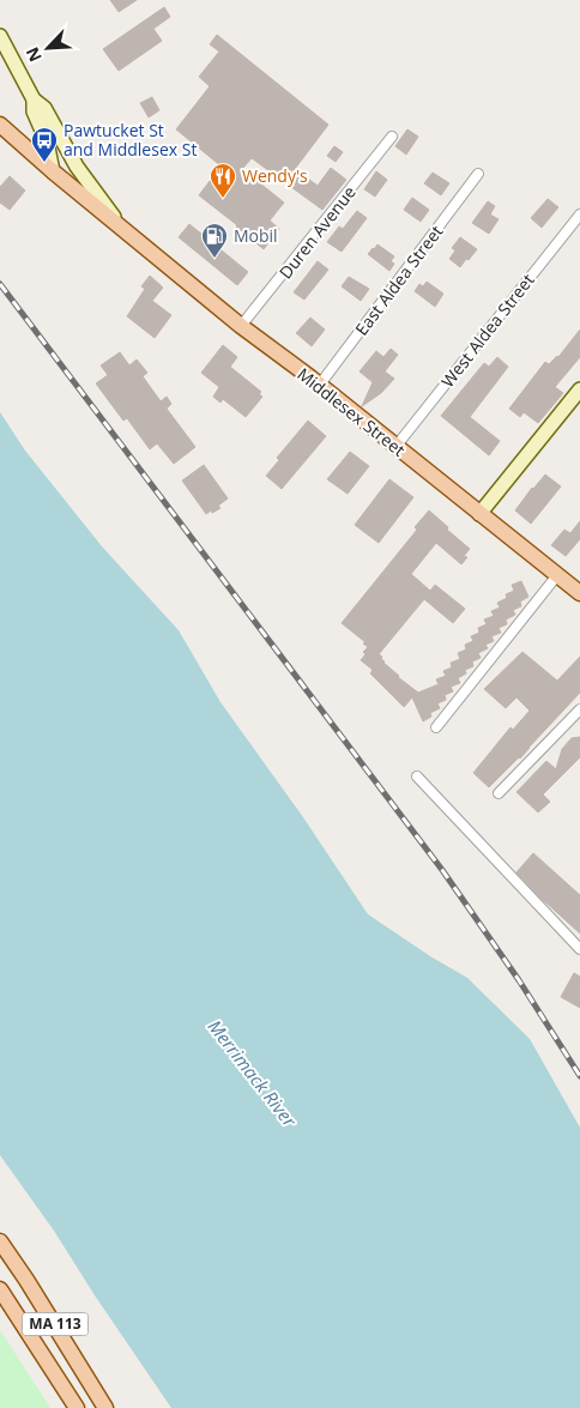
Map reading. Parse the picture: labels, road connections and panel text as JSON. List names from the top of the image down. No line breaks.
{"streets":{"main road":["Middlesex Street","MA 113"],"street":["Duren Avenue","East Aldea Street","West Aldea Street"]},"crossings":[["Duren Avenue","Middlesex Street"],["East Aldea Street","Middlesex Street"],["West Aldea Street","Middlesex Street"]],"water":["Merrimack River"],"places":{"bus stop":["Pawtucket St and Middlesex St"],"restaurant":["Wendy's"],"fuel station":["Mobil"]},"north":"bottom left"}
